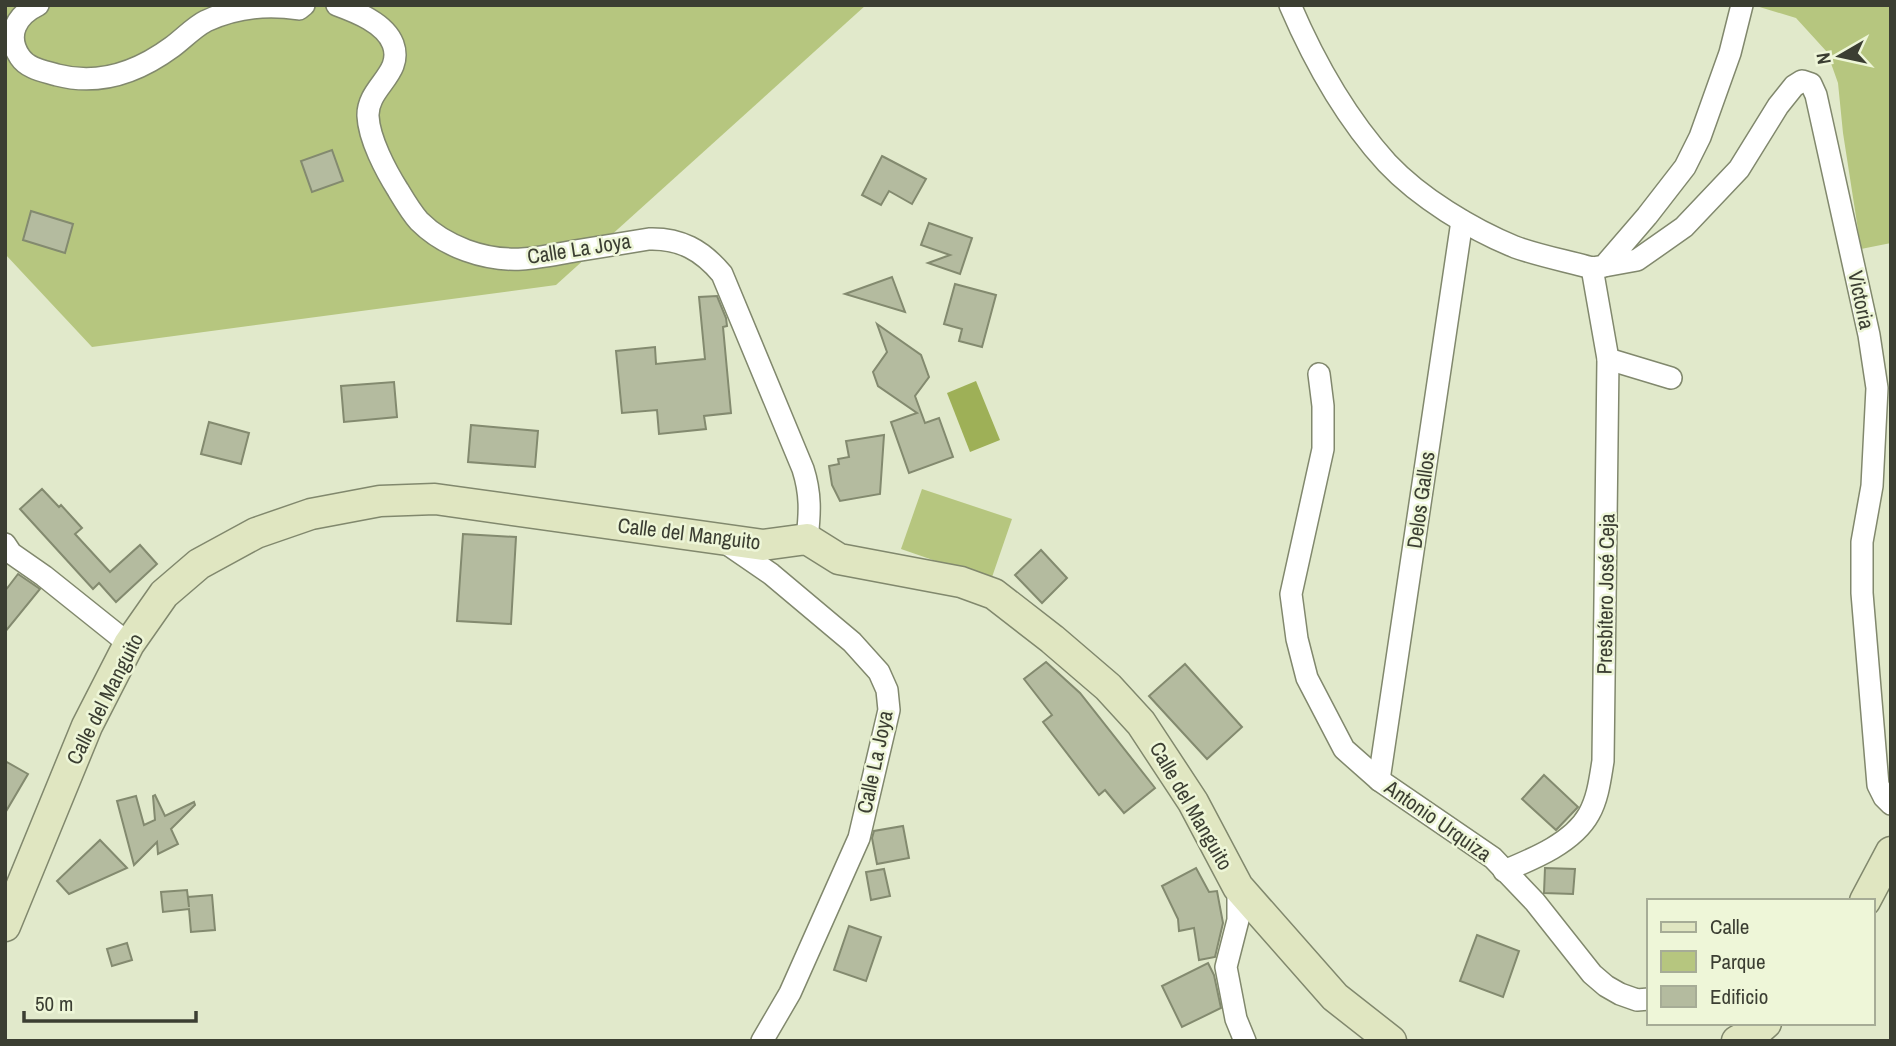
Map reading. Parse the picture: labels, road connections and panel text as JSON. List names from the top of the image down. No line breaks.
{"streets":{"main road":["Calle del Manguito"],"street":["Calle La Joya","Victoria","Delos Gallos","Presbítero José Ceja","Antonio Urquiza"]},"crossings":[["Calle La Joya","Calle del Manguito"],["Victoria","Presbítero José Ceja"],["Delos Gallos","Antonio Urquiza"],["Presbítero José Ceja","Antonio Urquiza"]],"legend":["Calle","Parque","Edificio"],"scale_bar":"50 m","north":"left"}
